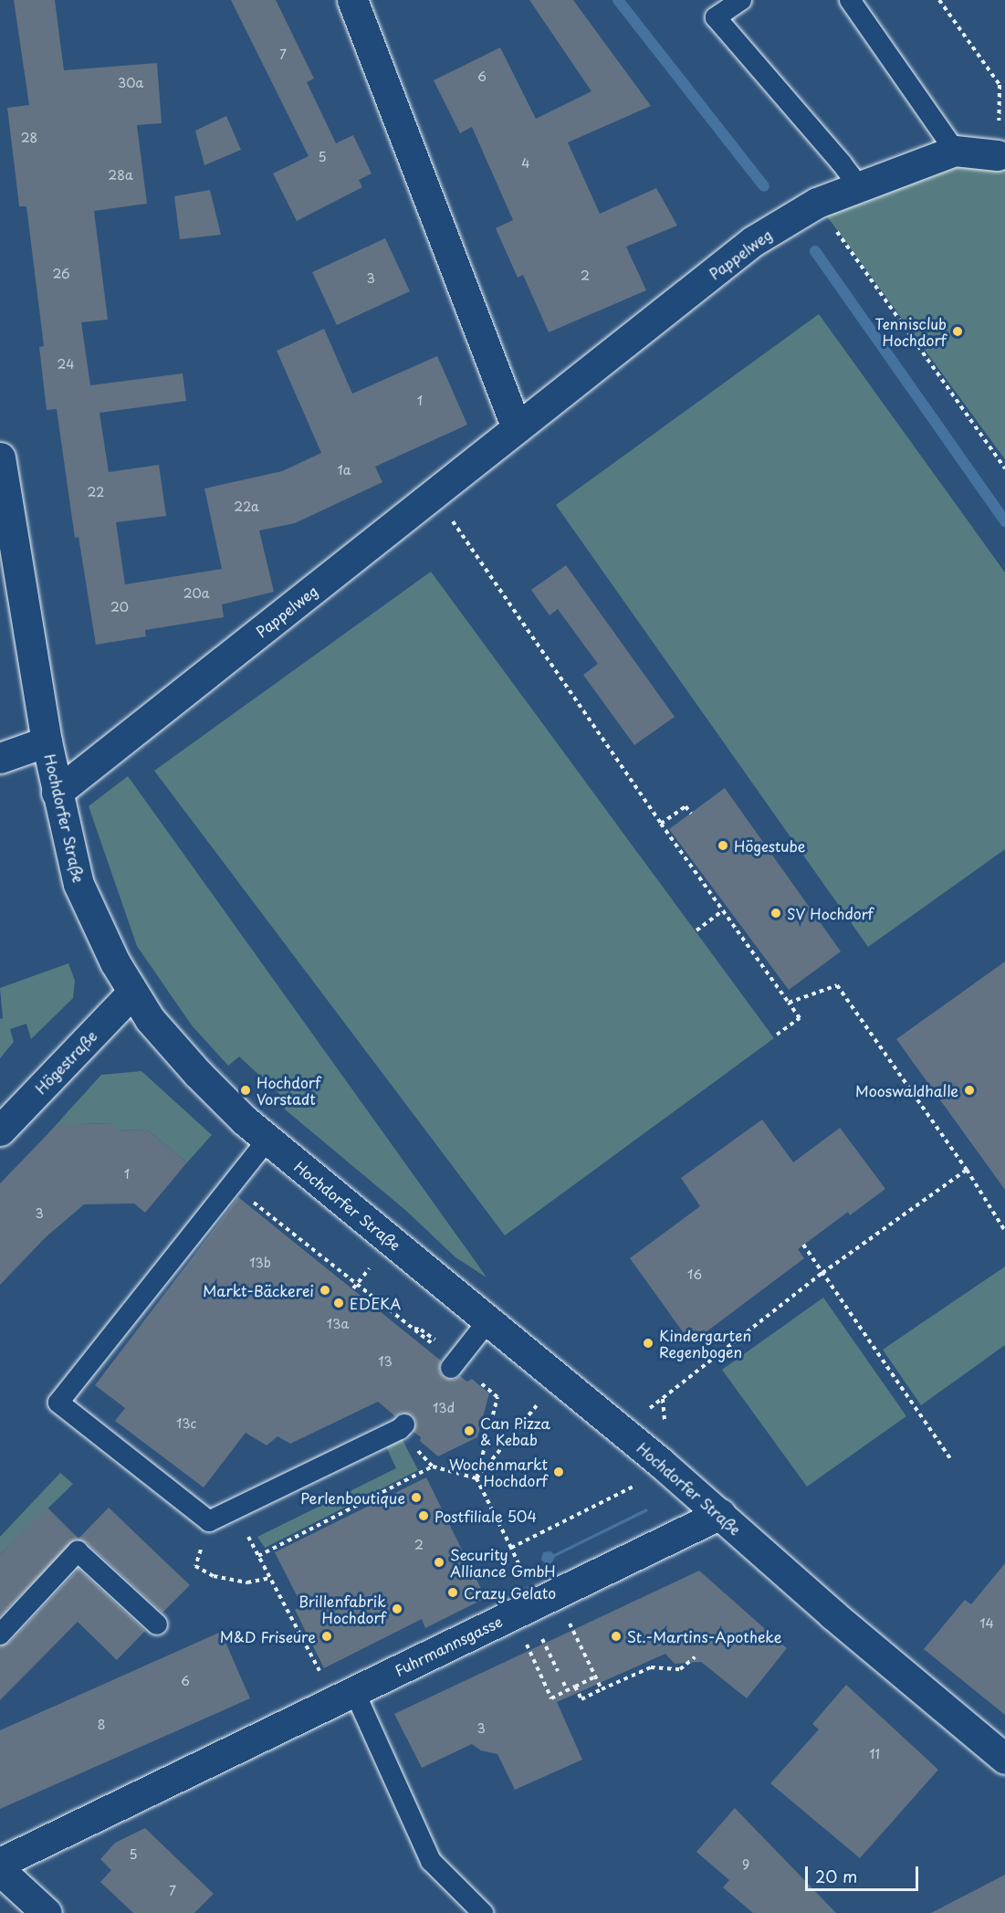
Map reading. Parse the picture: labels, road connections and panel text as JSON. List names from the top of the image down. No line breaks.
{"streets":{"street":["Pappelweg","Hochdorfer Straße","Högestraße","Fuhrmannsgasse"]},"crossings":[["Pappelweg","Hochdorfer Straße"],["Hochdorfer Straße","Högestraße"],["Hochdorfer Straße","Fuhrmannsgasse"]],"places":["Tennisclub Hochdorf","Högestube","SV Hochdorf","Hochdorf Vorstadt","Mooswaldhalle","Markt-Bäckerei","EDEKA","Kindergarten Regenbogen","Can Pizza & Kebab","Wochenmarkt Hochdorf","Perlenboutique","Postfiliale 504","Security Alliance GmbH","Crazy Gelato","Brillenfabrik Hochdorf","M&D Friseure","St.-Martins-Apotheke"],"house_numbers":["7","6","30a","28","5","4","28a","26","2","3","24","1","1a","22","22a","20a","20","1","3","13b","16","13a","13","13d","13c","2","14","6","8","3","11","5","9","7"],"scale_bar":"20 m"}
